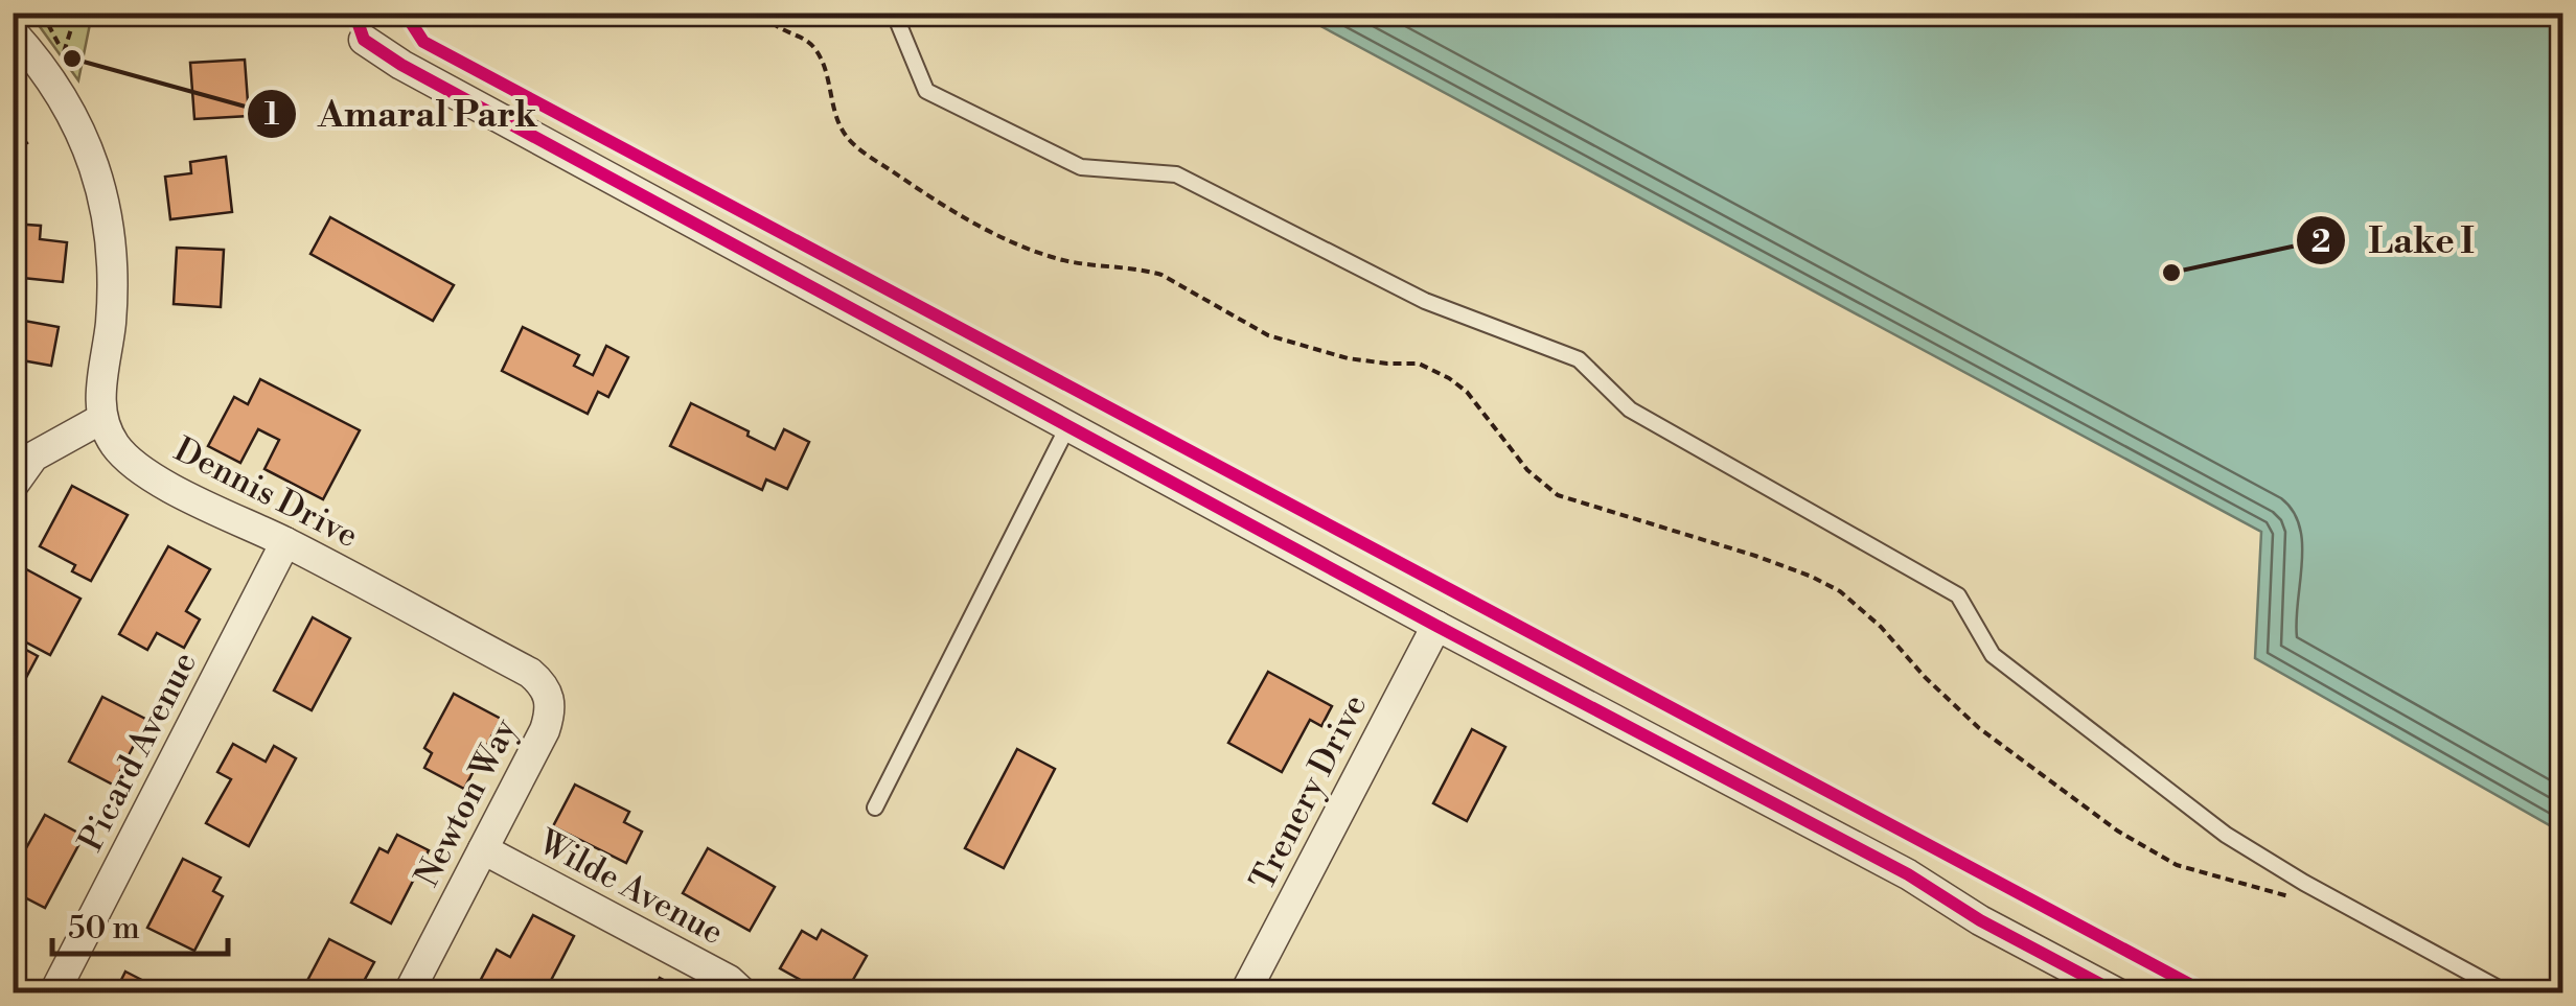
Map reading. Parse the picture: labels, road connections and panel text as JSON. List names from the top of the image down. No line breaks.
{"streets":{"street":["Dennis Drive","Picard Avenue","Trenery Drive","Newton Way","Wilde Avenue"]},"crossings":[["Dennis Drive","Picard Avenue"],["Dennis Drive","Newton Way"],["Newton Way","Wilde Avenue"]],"places":["Amaral Park","Lake I"],"scale_bar":"50 m"}
